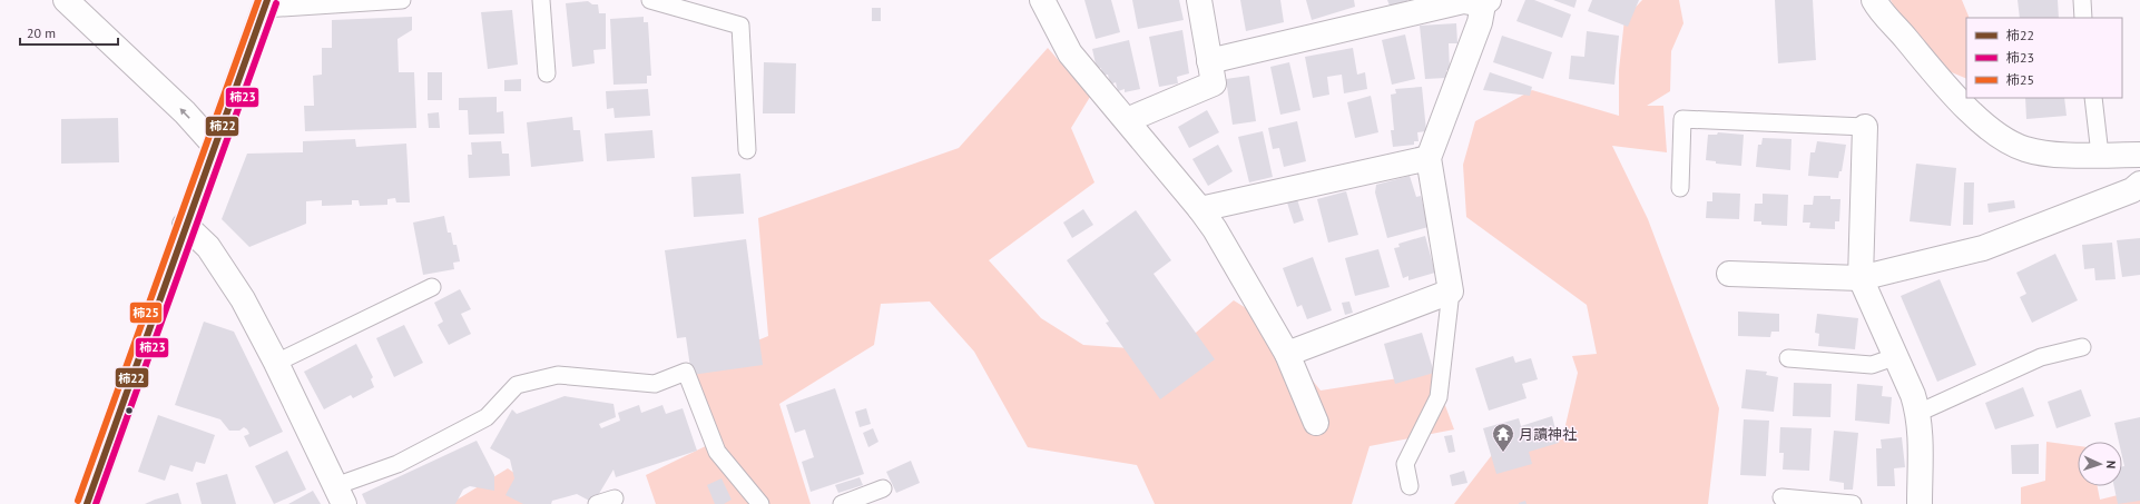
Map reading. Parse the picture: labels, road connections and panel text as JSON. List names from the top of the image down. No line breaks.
{"places":{"temple":["月讀神社"]},"lines":["transit line 柿22","transit line 柿25","transit line 柿23"],"legend":["柿22","柿23","柿25"],"scale_bar":"20 m","north":"right"}
